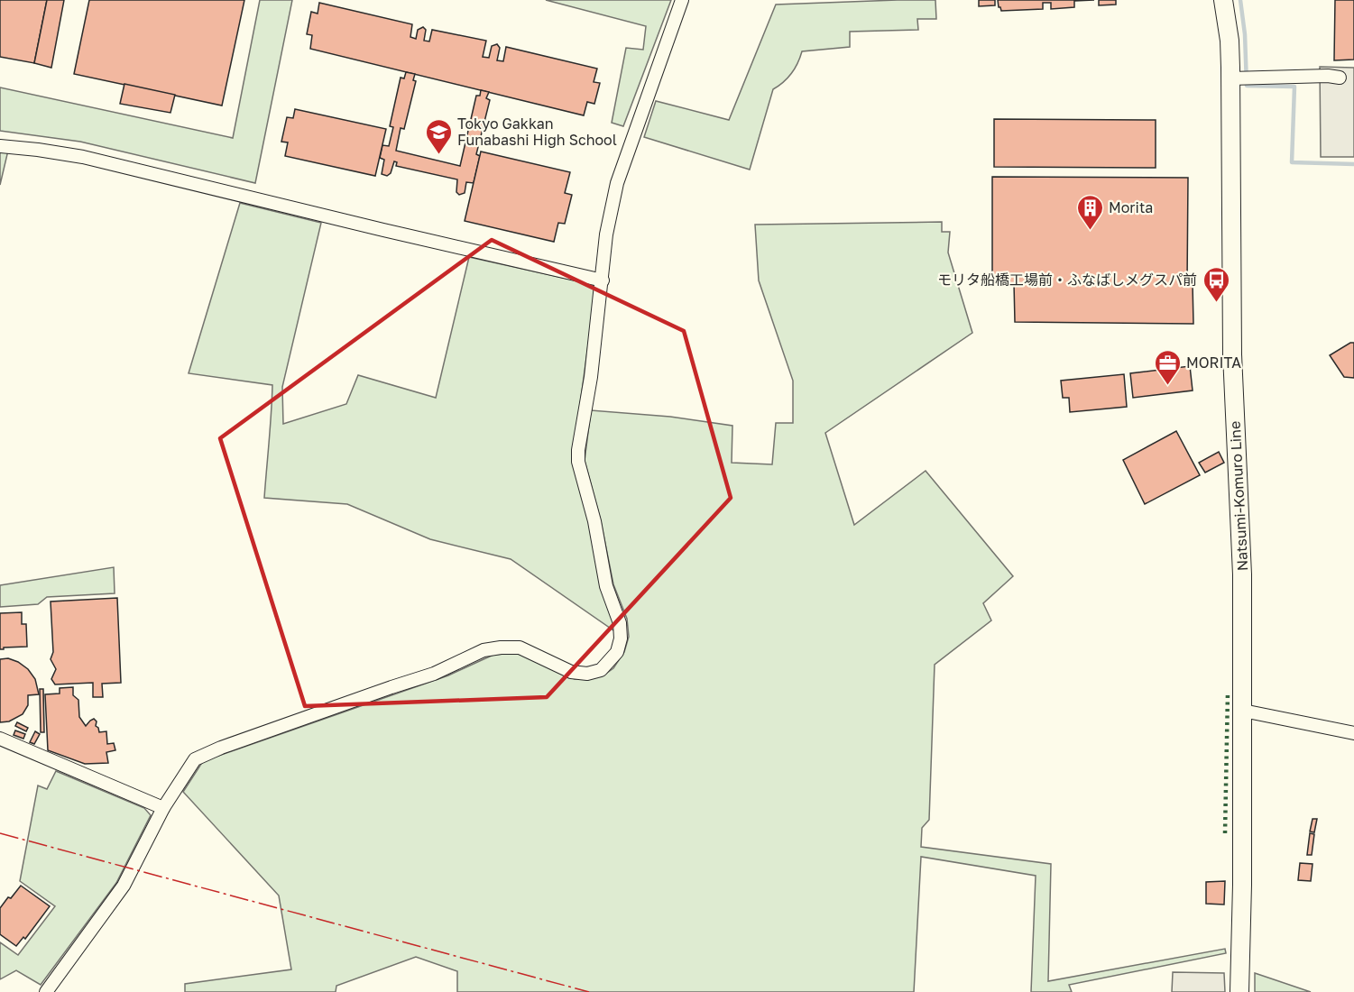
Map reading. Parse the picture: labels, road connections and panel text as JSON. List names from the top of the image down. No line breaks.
{"streets":{"main road":["Natsumi-Komuro Line"]},"places":{"school or university":["Tokyo Gakkan Funabashi High School"],"building":["Morita"],"bus stop":["モリタ船橋工場前・ふなばしメグスパ前"],"office":["MORITA"]}}
